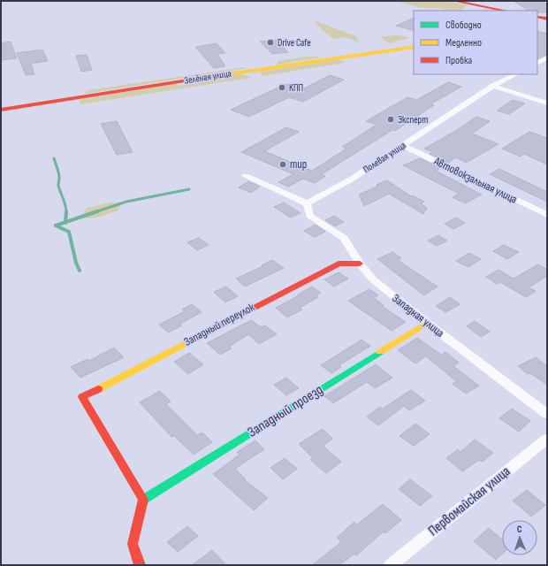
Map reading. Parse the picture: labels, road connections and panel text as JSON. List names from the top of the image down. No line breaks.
{"streets":{"street":["Зелёная улица","Полевая улица","Автовокзальная улица","Западная улица","Западный переулок","Западный проезд","Первомайская улица"]},"crossings":[["Полевая улица","Автовокзальная улица"],["Полевая улица","Западная улица"],["Западная улица","Западный переулок"],["Западная улица","Западный проезд"],["Западный переулок","Западный проезд"]],"places":["Drive Cafe","КПП","Эксперт","тир"],"legend":["Свободно","Медленно","Пробка"],"north":"top"}
